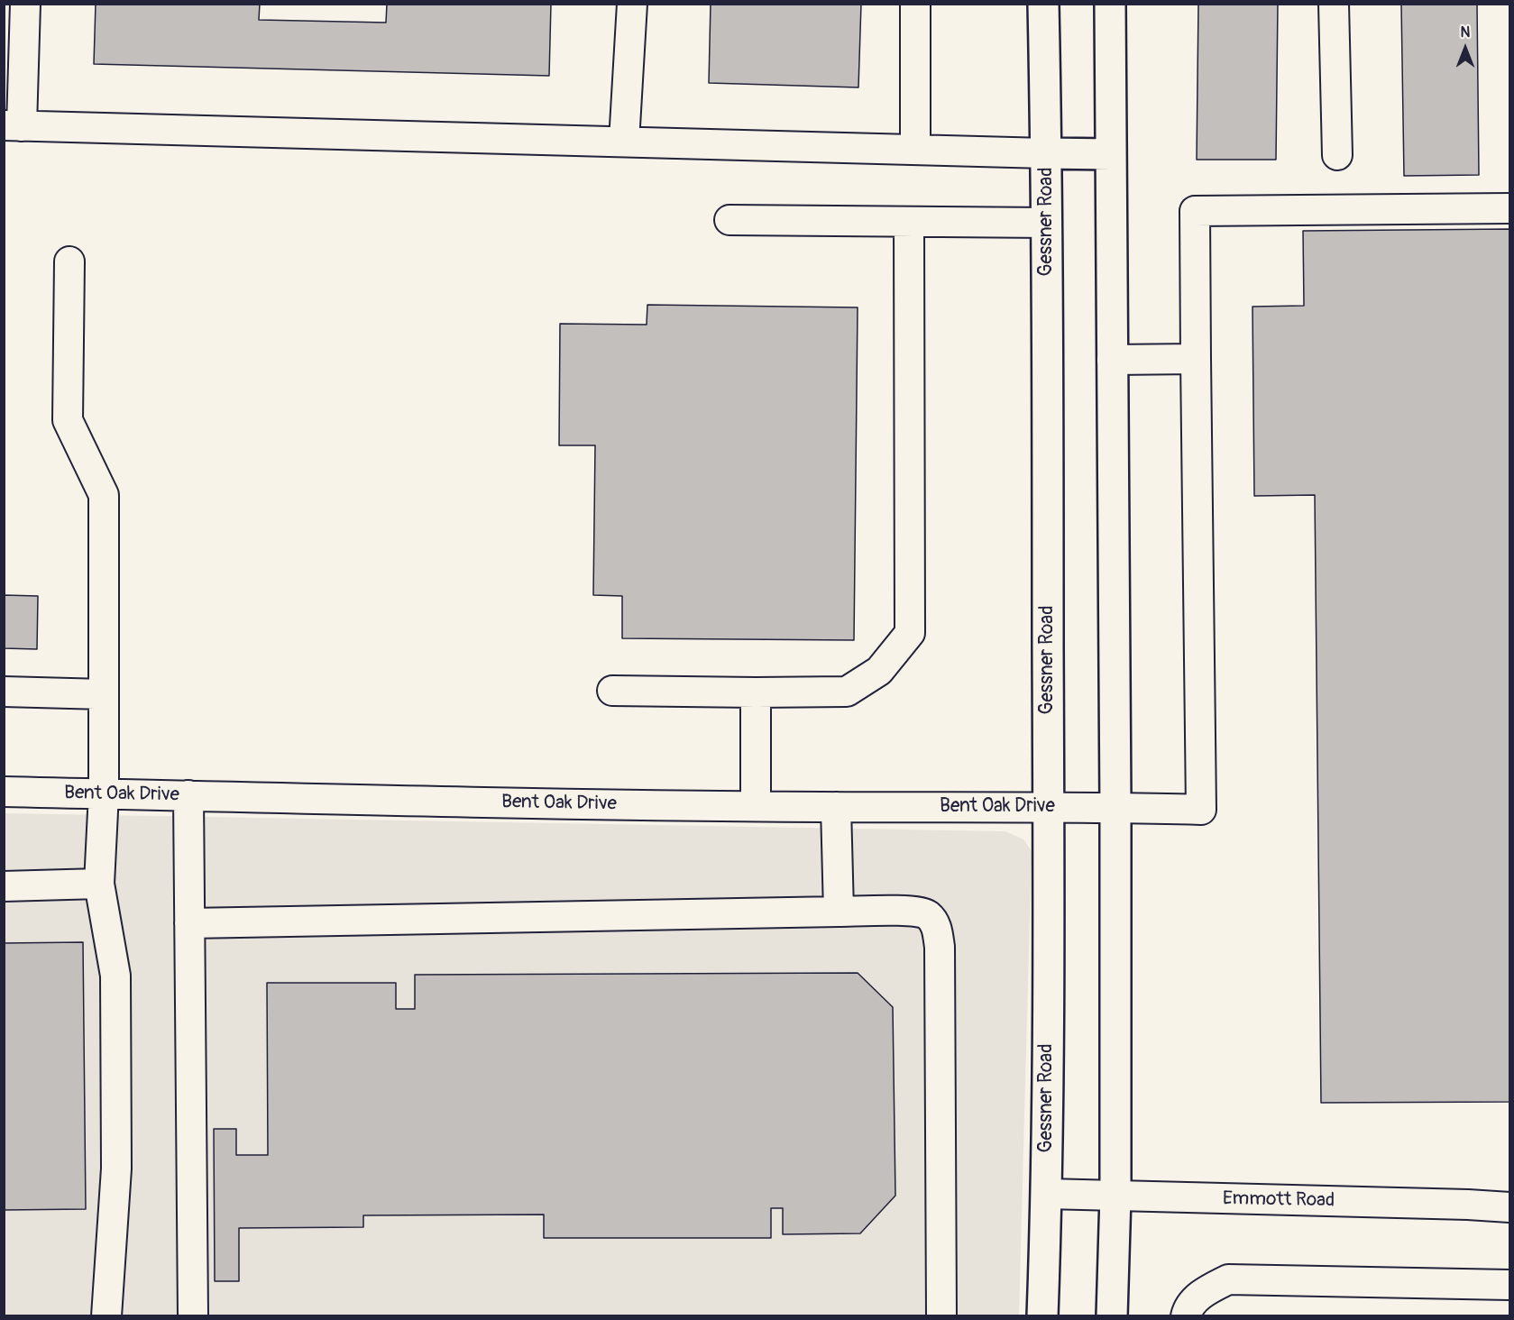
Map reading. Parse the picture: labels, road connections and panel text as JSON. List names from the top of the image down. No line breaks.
{"streets":{"main road":["Gessner Road"],"street":["Bent Oak Drive","Emmott Road"]},"crossings":[["Gessner Road","Bent Oak Drive"],["Gessner Road","Emmott Road"]],"north":"top"}
